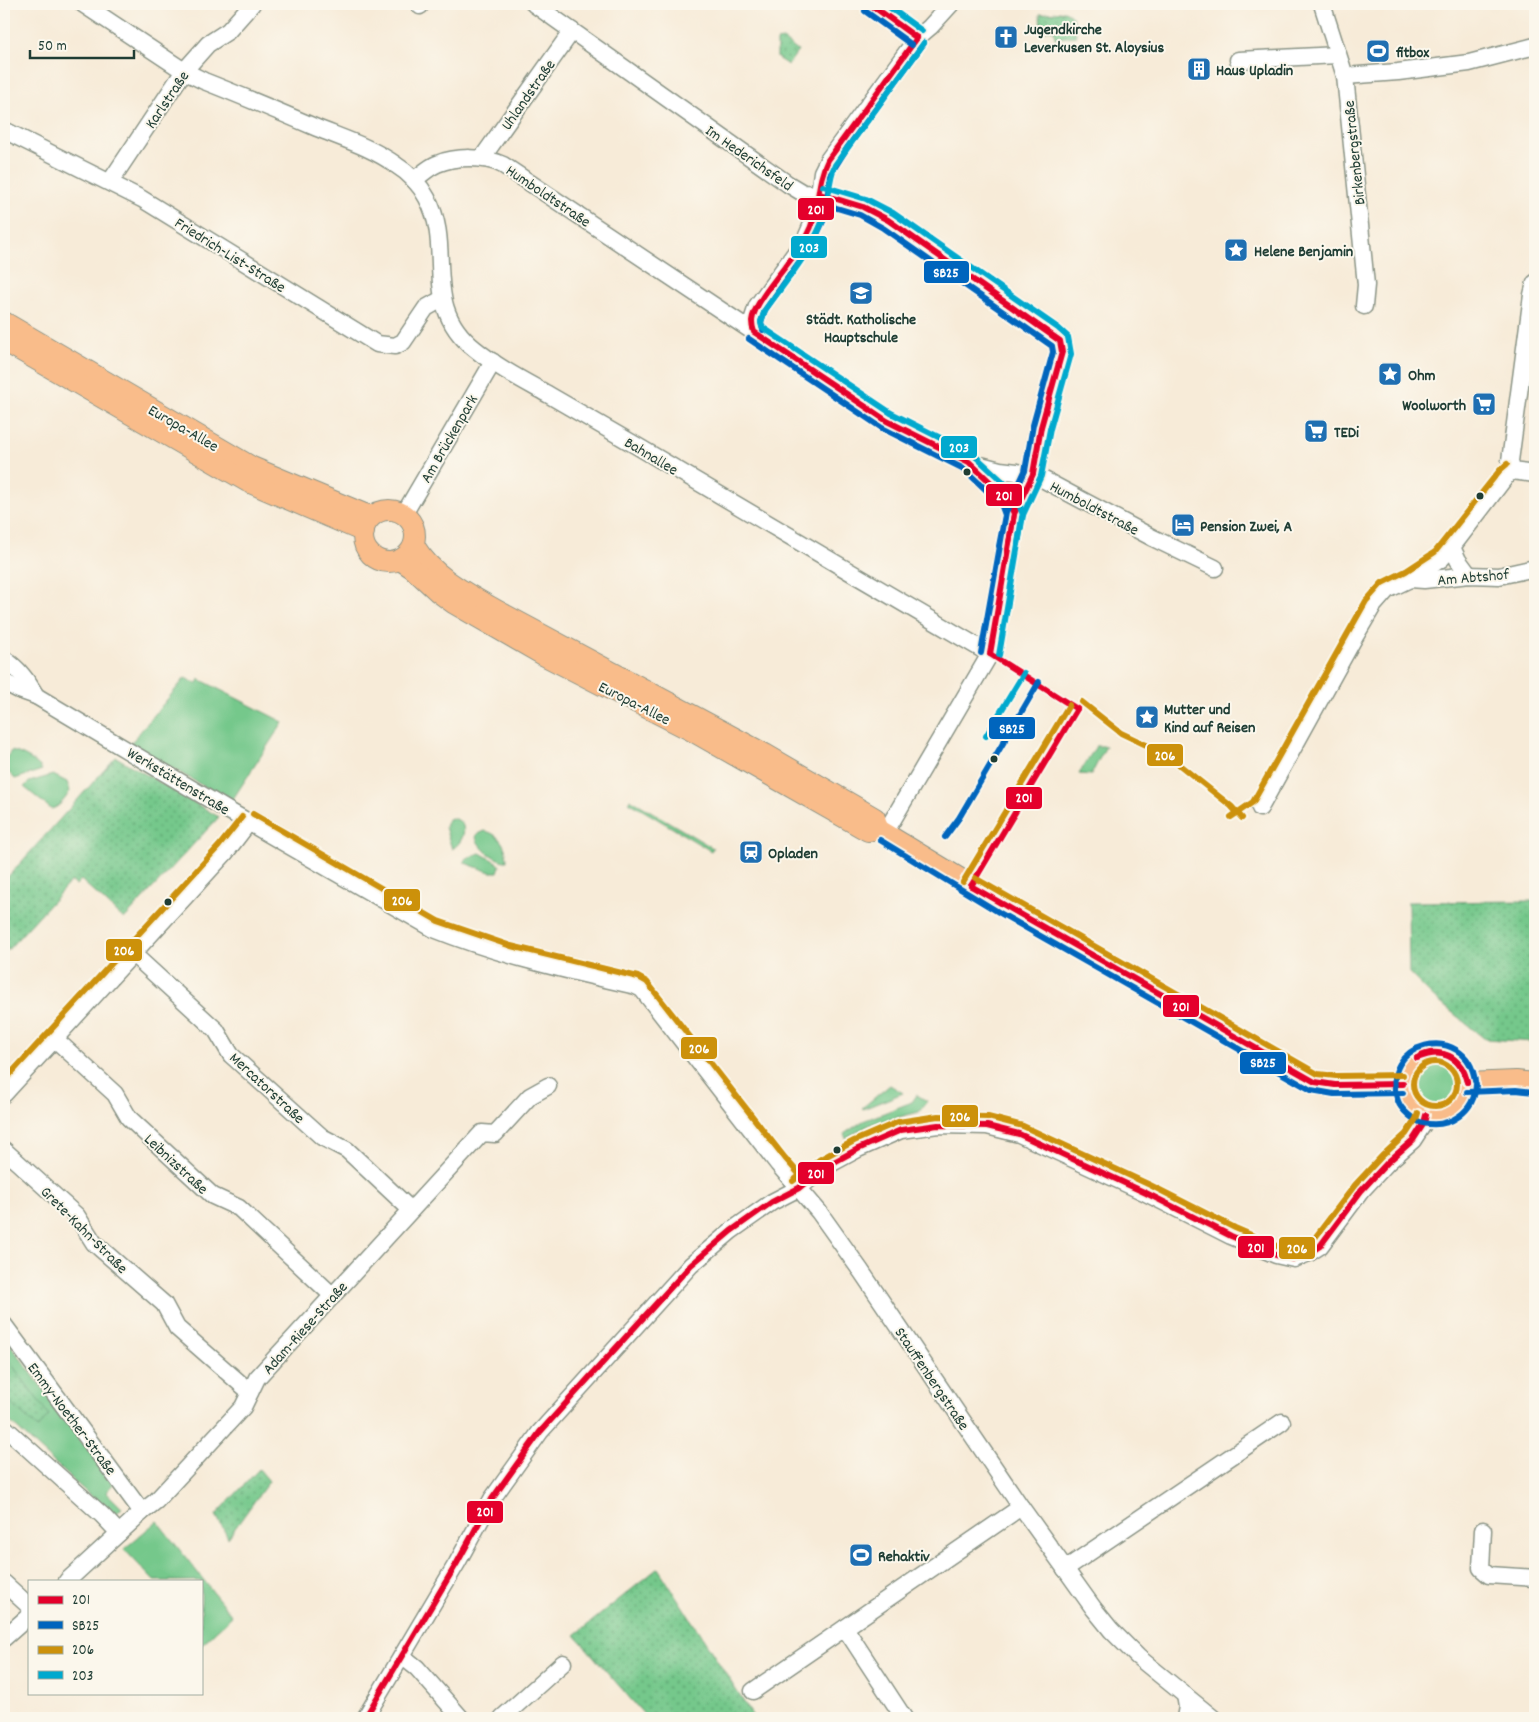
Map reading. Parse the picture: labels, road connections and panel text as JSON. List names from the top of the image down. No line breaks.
{"streets":{"main road":["Europa-Allee"],"street":["Uhlandstraße","Karlstraße","Birkenbergstraße","Im Hederichsfeld","Humboldtstraße","Friedrich-List-Straße","Am Brückenpark","Bahnallee","Am Abtshof","Werkstättenstraße","Mercatorstraße","Leibnizstraße","Grete-Kahn-Straße","Adam-Riese-Straße","Stauffenbergstraße","Emmy-Noether-Straße"]},"crossings":[["Uhlandstraße","Im Hederichsfeld"],["Uhlandstraße","Humboldtstraße"],["Karlstraße","Friedrich-List-Straße"],["Im Hederichsfeld","Humboldtstraße"],["Humboldtstraße","Bahnallee"],["Friedrich-List-Straße","Bahnallee"],["Europa-Allee","Am Brückenpark"],["Am Brückenpark","Bahnallee"],["Werkstättenstraße","Stauffenbergstraße"],["Mercatorstraße","Adam-Riese-Straße"],["Leibnizstraße","Adam-Riese-Straße"],["Grete-Kahn-Straße","Adam-Riese-Straße"],["Adam-Riese-Straße","Emmy-Noether-Straße"]],"places":{"church":["Jugendkirche Leverkusen St. Aloysius"],"sports":["fitbox","Rehaktiv"],"building":["Haus Upladin"],"place":["Helene Benjamin","Ohm","Mutter und Kind auf Reisen"],"school or university":["Städt. Katholische Hauptschule"],"supermarket":["Woolworth","TEDi"],"hotel":["Pension Zwei, A"],"station":["Opladen"]},"lines":["transit line 201","transit line 203","transit line SB25","transit line 206"],"legend":["201","SB25","206","203"],"scale_bar":"50 m"}
